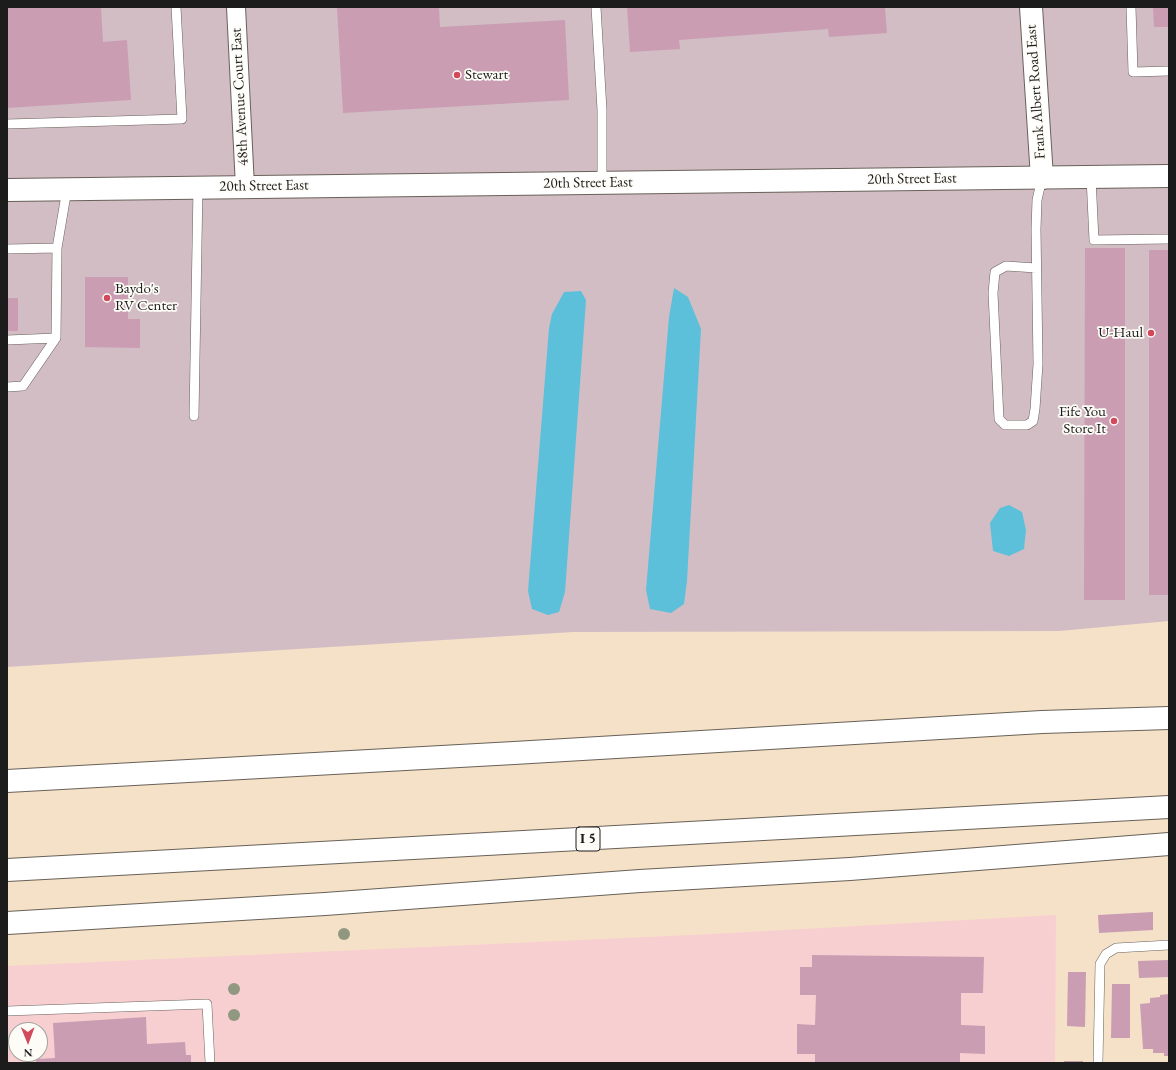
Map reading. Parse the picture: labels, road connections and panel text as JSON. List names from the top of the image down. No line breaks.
{"streets":{"main road":["Frank Albert Road East","20th Street East","I 5"],"street":["48th Avenue Court East"]},"crossings":[["Frank Albert Road East","20th Street East"],["48th Avenue Court East","20th Street East"]],"places":["Stewart","Baydo's RV Center","U-Haul","Fife You Store It"],"north":"bottom"}
